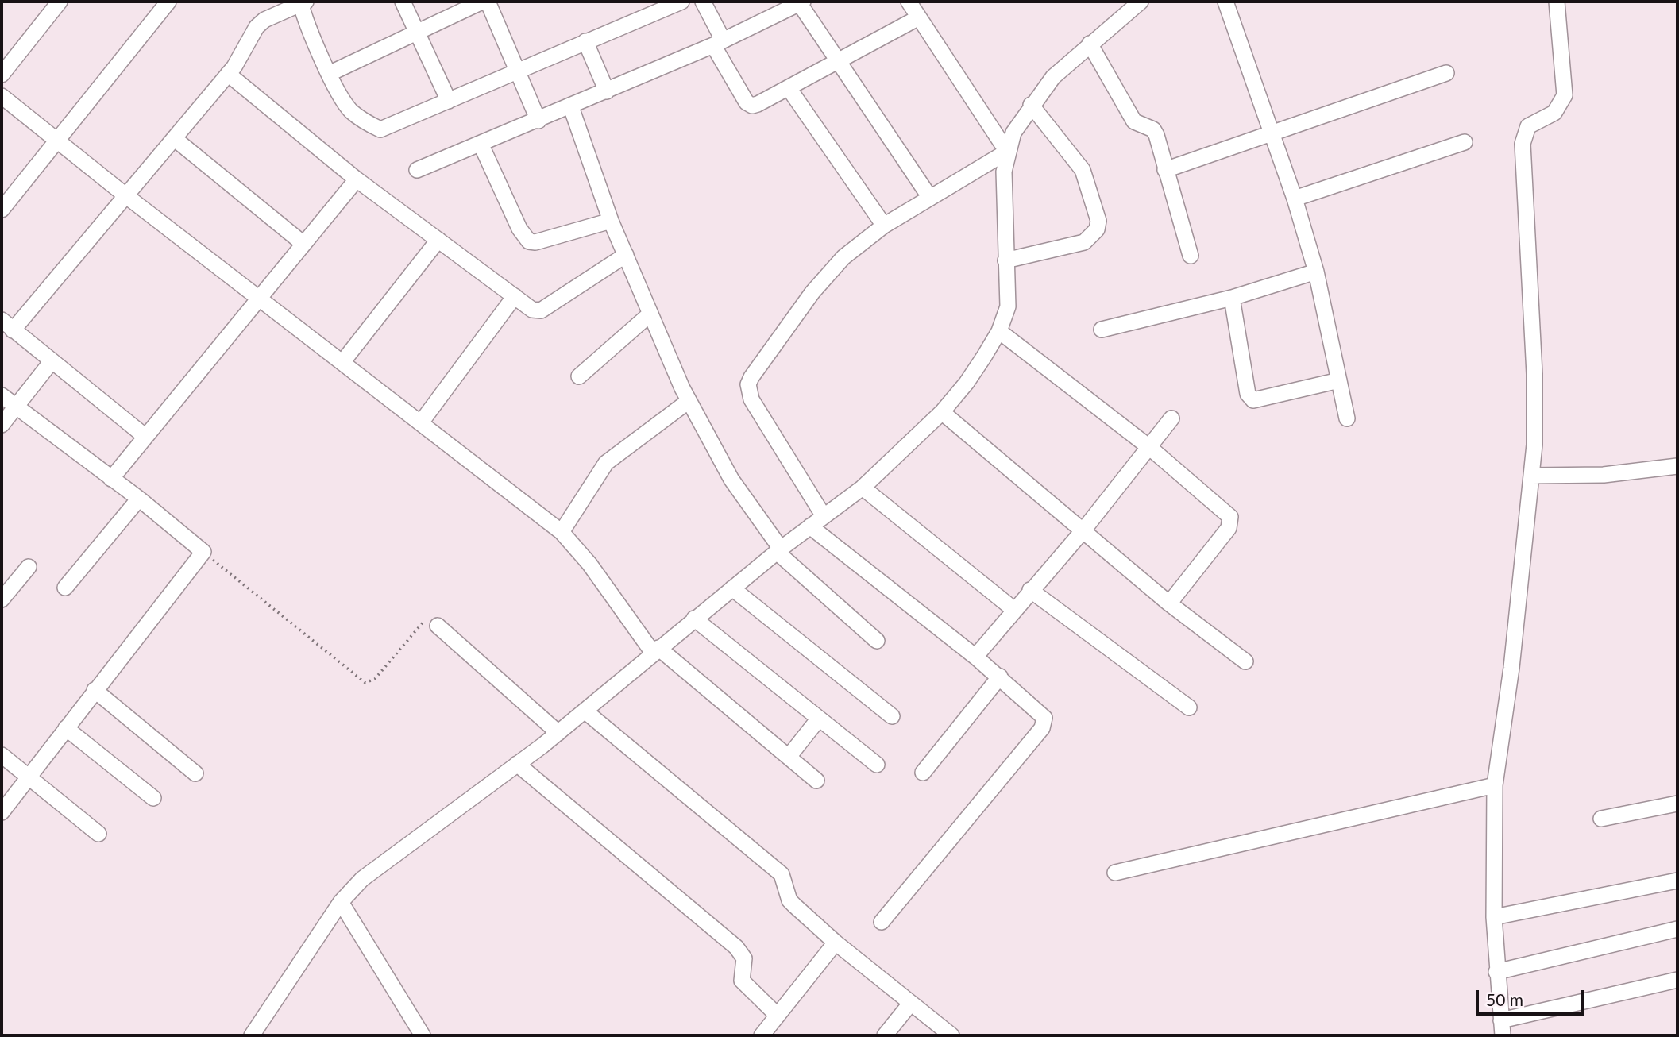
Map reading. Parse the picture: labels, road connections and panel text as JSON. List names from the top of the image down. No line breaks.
{"scale_bar":"50 m"}
